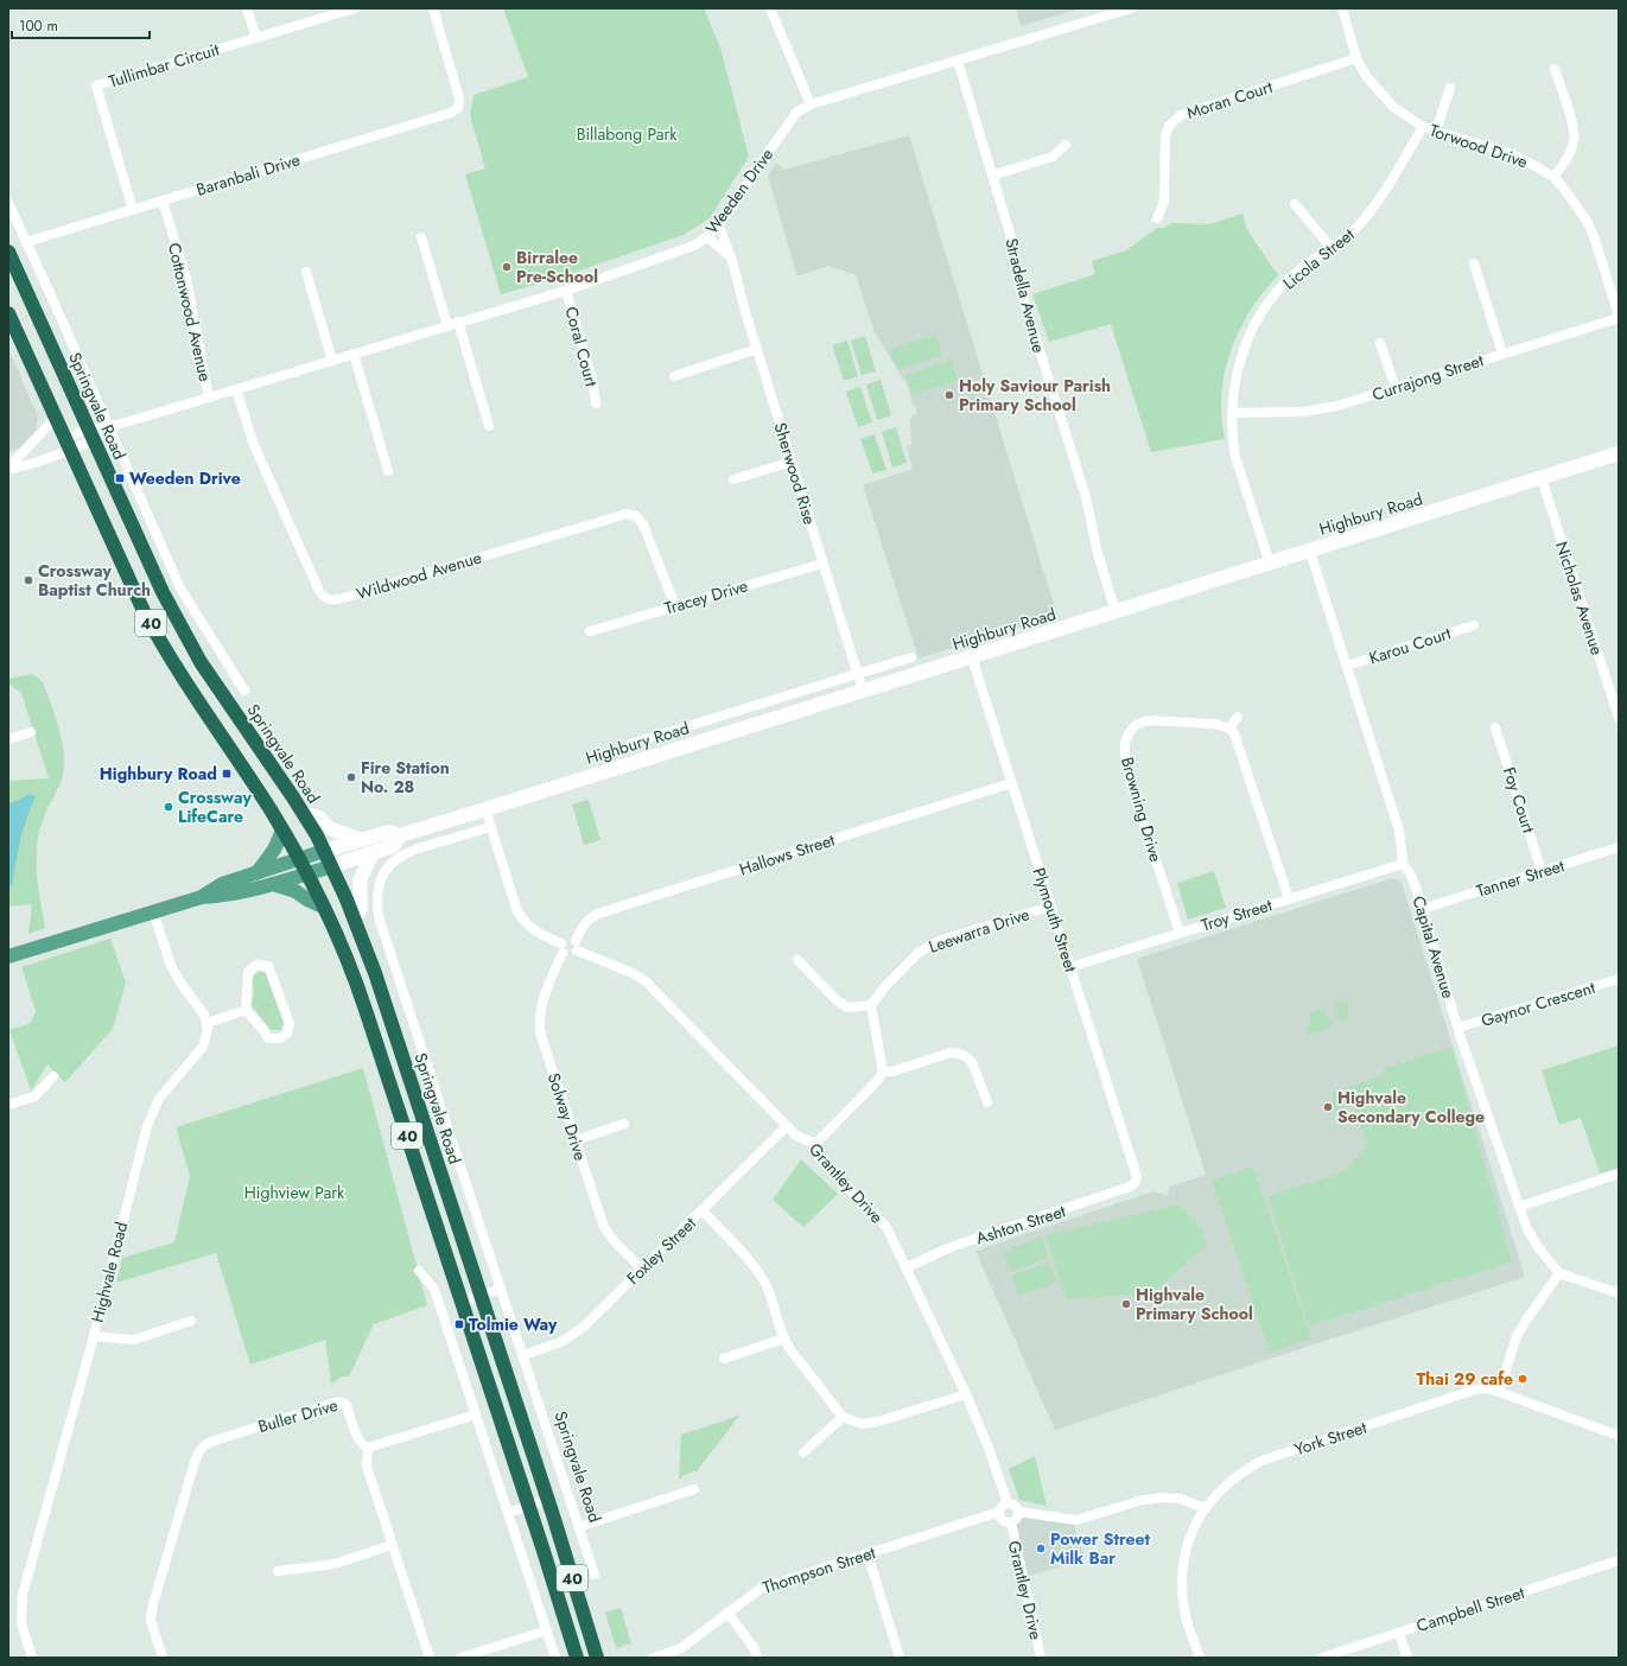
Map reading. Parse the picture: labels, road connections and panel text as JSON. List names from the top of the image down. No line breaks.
{"streets":{"highway":["Springvale Road","40"],"main road":["Highbury Road"],"street":["Tullimbar Circuit","Moran Court","Torwood Drive","Baranbali Drive","Weeden Drive","Licola Street","Stradella Avenue","Cottonwood Avenue","Coral Court","Currajong Street","Sherwood Rise","Wildwood Avenue","Tracey Drive","Nicholas Avenue","Karou Court","Foy Court","Browning Drive","Hallows Street","Tanner Street","Troy Street","Plymouth Street","Leewarra Drive","Capital Avenue","Gaynor Crescent","Solway Drive","Grantley Drive","Ashton Street","Foxley Street","Highvale Road","Buller Drive","York Street","Thompson Street","Campbell Street"]},"crossings":[["Tullimbar Circuit","Baranbali Drive"],["Moran Court","Torwood Drive"],["Torwood Drive","Licola Street"],["Torwood Drive","Currajong Street"],["Baranbali Drive","Cottonwood Avenue"],["Baranbali Drive","Springvale Road"],["Weeden Drive","Stradella Avenue"],["Weeden Drive","Cottonwood Avenue"],["Weeden Drive","Coral Court"],["Weeden Drive","Springvale Road"],["Weeden Drive","Sherwood Rise"],["Weeden Drive","Wildwood Avenue"],["Weeden Drive","40"],["Licola Street","Currajong Street"],["Licola Street","Highbury Road"],["Stradella Avenue","Highbury Road"],["Springvale Road","Highbury Road"],["Springvale Road","Foxley Street"],["Sherwood Rise","Highbury Road"],["Sherwood Rise","Tracey Drive"],["Highbury Road","Nicholas Avenue"],["Highbury Road","40"],["Highbury Road","Plymouth Street"],["Highbury Road","Capital Avenue"],["Wildwood Avenue","Tracey Drive"],["Karou Court","Capital Avenue"],["Foy Court","Tanner Street"],["Browning Drive","Troy Street"],["Hallows Street","Plymouth Street"],["Hallows Street","Grantley Drive"],["Tanner Street","Capital Avenue"],["Troy Street","Plymouth Street"],["Troy Street","Capital Avenue"],["Plymouth Street","Leewarra Drive"],["Plymouth Street","Ashton Street"],["Capital Avenue","Gaynor Crescent"],["Solway Drive","Foxley Street"],["Grantley Drive","Ashton Street"],["Grantley Drive","Foxley Street"],["Grantley Drive","Thompson Street"]],"parks":["Billabong Park","Highview Park"],"places":{"other":["Birralee Pre-School","Holy Saviour Parish Primary School","Crossway Baptist Church","Fire Station No. 28","Crossway LifeCare","Highvale Secondary College","Highvale Primary School","Thai 29 cafe","Power Street Milk Bar"],"transit":["Weeden Drive","Highbury Road","Tolmie Way"]},"scale_bar":"100 m"}
